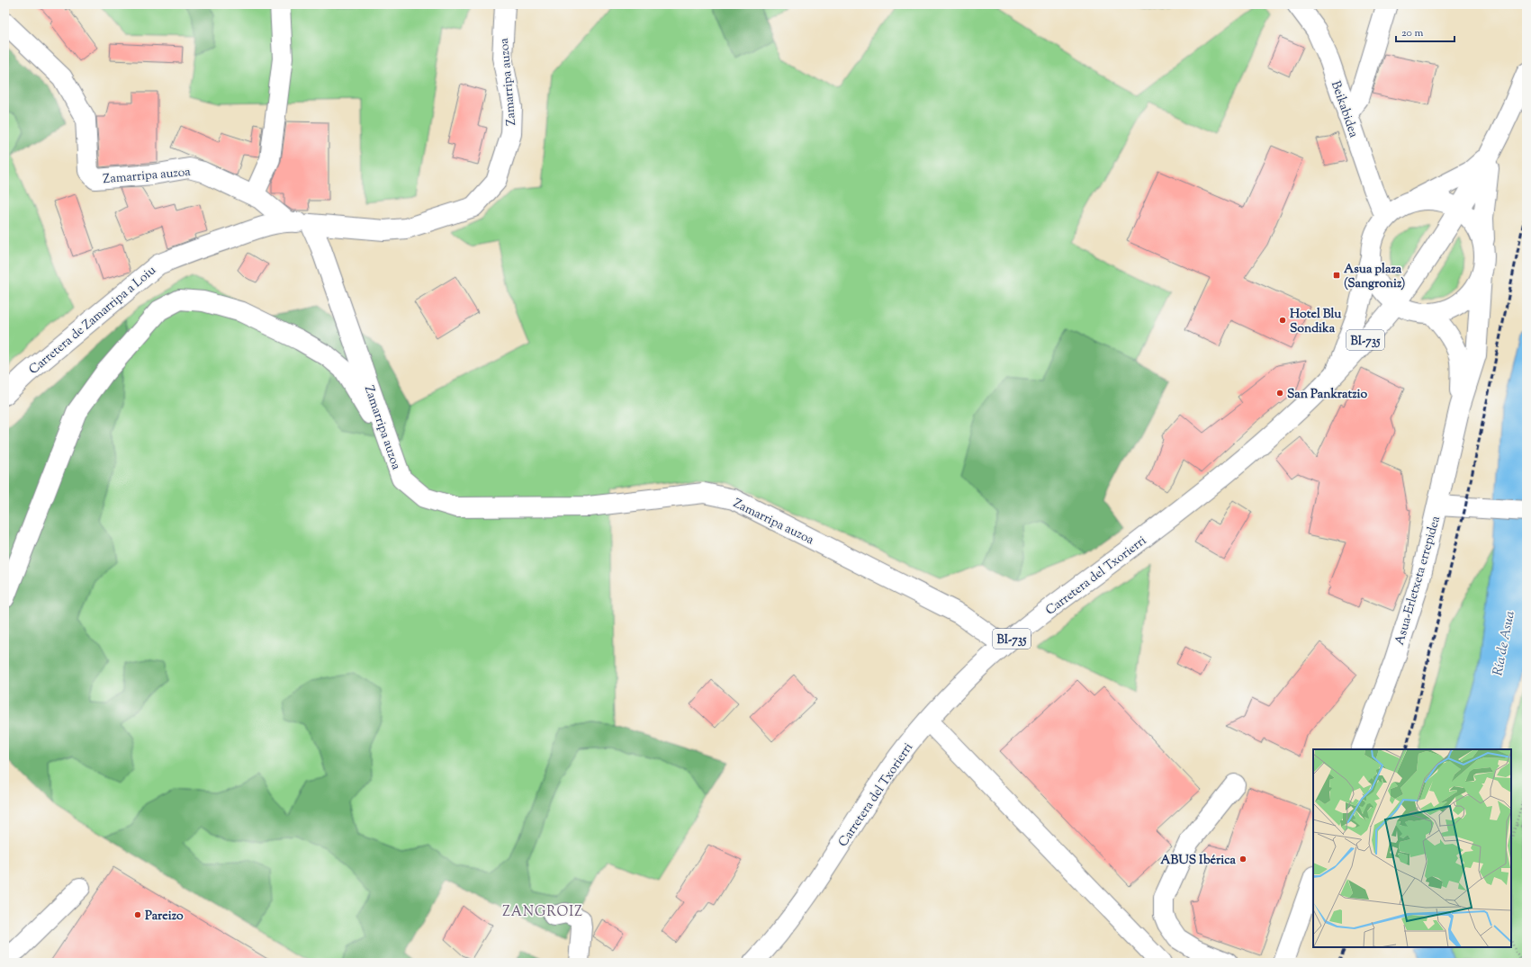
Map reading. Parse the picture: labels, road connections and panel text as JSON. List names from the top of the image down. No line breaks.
{"streets":{"street":["Zamarripa auzoa","Beikabidea","Carretera de Zamarripa a Loiu","BI-735","Carretera del Txorierri","Asua-Erletxeta errepidea"]},"crossings":[["Zamarripa auzoa","Carretera de Zamarripa a Loiu"],["Zamarripa auzoa","Carretera del Txorierri"]],"districts":["ZANGROIZ"],"water":["Ría de Asua"],"places":{"transit":["Asua plaza (Sangroniz)"],"other":["Hotel Blu Sondika","San Pankratzio","ABUS Ibérica","Pareizo"]},"scale_bar":"20 m"}
